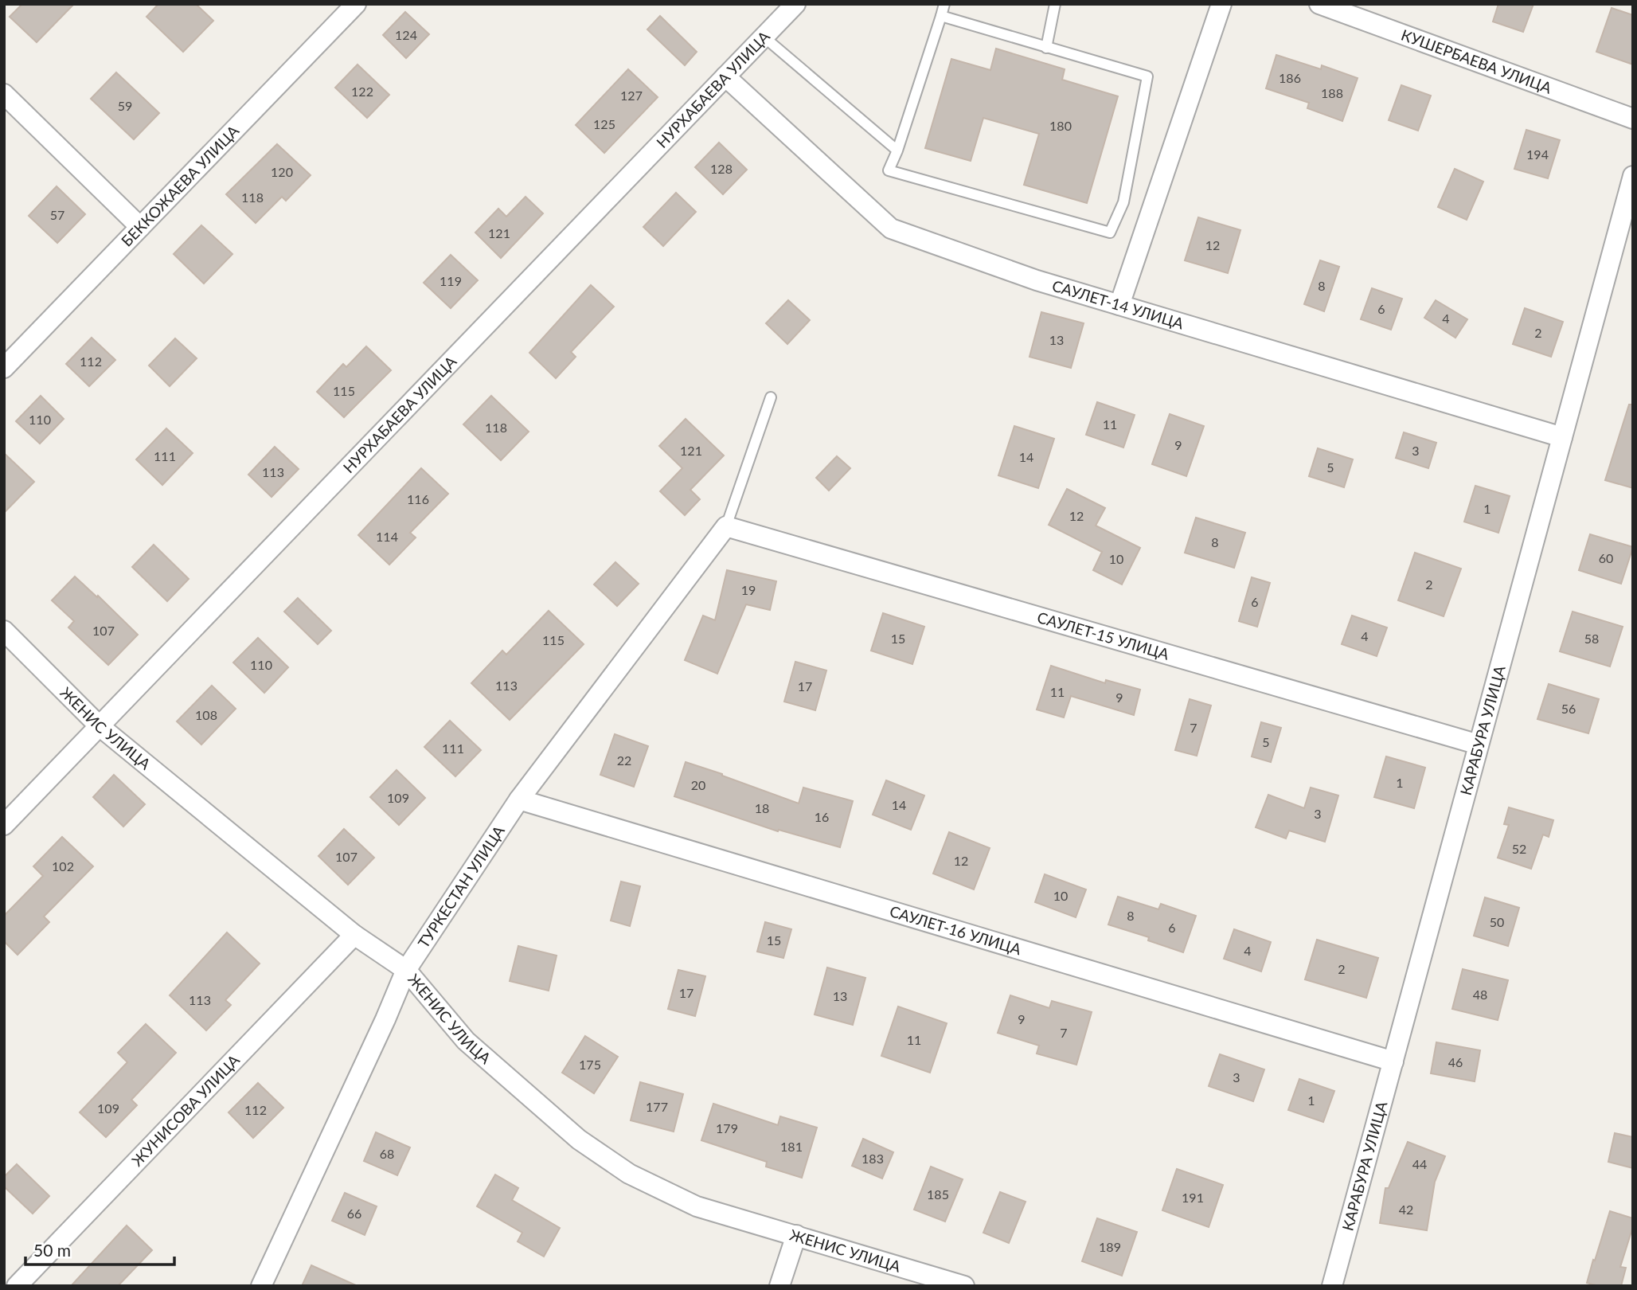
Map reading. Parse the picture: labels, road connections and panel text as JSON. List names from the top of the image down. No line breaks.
{"streets":{"street":["КУШЕРБАЕВА УЛИЦА","НУРХАБАЕВА УЛИЦА","БЕККОЖАЕВА УЛИЦА","САУЛЕТ-14 УЛИЦА","САУЛЕТ-15 УЛИЦА","ЖЕНИС УЛИЦА","КАРАБУРА УЛИЦА","ТУРКЕСТАН УЛИЦА","САУЛЕТ-16 УЛИЦА","ЖУНИСОВА УЛИЦА"]},"crossings":[["НУРХАБАЕВА УЛИЦА","САУЛЕТ-14 УЛИЦА"],["НУРХАБАЕВА УЛИЦА","ЖЕНИС УЛИЦА"],["САУЛЕТ-14 УЛИЦА","КАРАБУРА УЛИЦА"],["САУЛЕТ-15 УЛИЦА","КАРАБУРА УЛИЦА"],["САУЛЕТ-15 УЛИЦА","ТУРКЕСТАН УЛИЦА"],["ЖЕНИС УЛИЦА","ТУРКЕСТАН УЛИЦА"],["ЖЕНИС УЛИЦА","ЖУНИСОВА УЛИЦА"],["КАРАБУРА УЛИЦА","САУЛЕТ-16 УЛИЦА"],["ТУРКЕСТАН УЛИЦА","САУЛЕТ-16 УЛИЦА"]],"house_numbers":["124","186","122","188","127","59","125","180","194","128","120","118","57","121","12","119","8","6","4","2","13","112","115","110","11","118","9","121","3","111","14","5","113","116","1","12","114","8","60","10","2","19","6","107","4","15","58","115","110","113","17","11","9","56","108","7","5","111","22","1","20","109","14","18","3","16","52","107","12","102","10","8","50","6","15","4","2","17","48","13","113","9","7","11","46","175","3","1","177","109","112","179","181","68","183","44","185","191","42","66","189"],"scale_bar":"50 m"}
